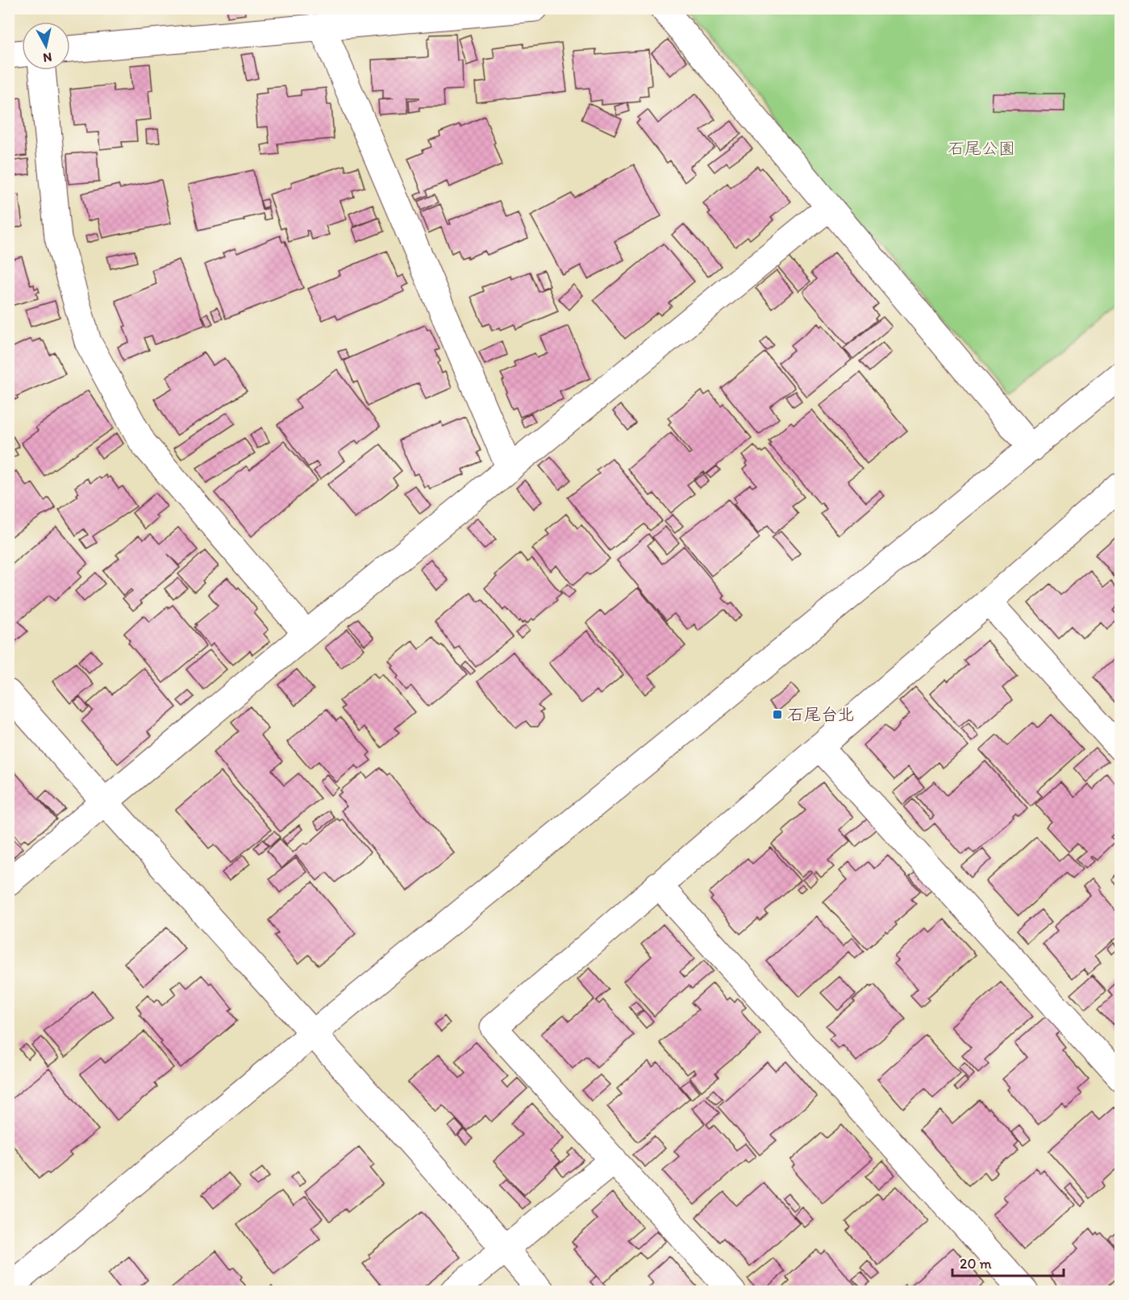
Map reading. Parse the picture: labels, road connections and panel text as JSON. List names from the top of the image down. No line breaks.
{"parks":["石尾公園"],"places":{"transit":["石尾台北"]},"scale_bar":"20 m","north":"bottom"}
